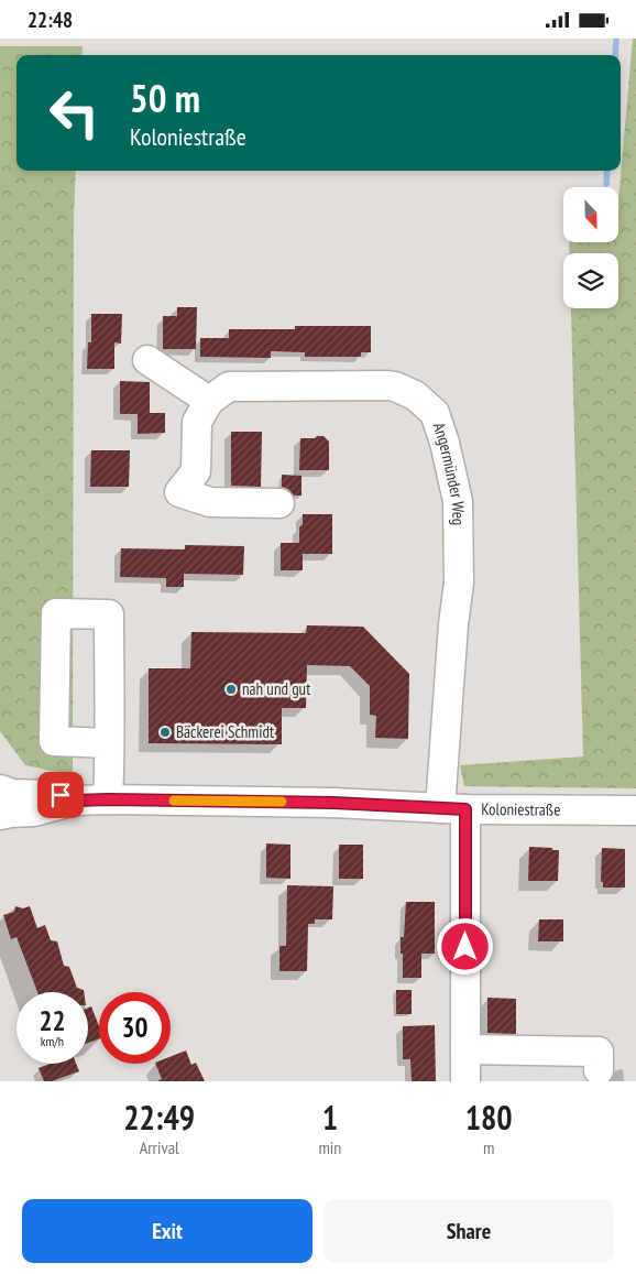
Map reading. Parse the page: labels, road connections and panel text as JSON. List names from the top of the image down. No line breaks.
{"streets":{"street":["Angermünder Weg","Koloniestraße"]},"crossings":[["Angermünder Weg","Koloniestraße"]],"places":["nah und gut","Bäckerei Schmidt"],"north":"bottom","page":{"status":"22:48","turn":["50 m","Koloniestraße"],"speed":"22 km/h","limit":"30","eta":["22:49","Arrival","1","min","180","m"],"buttons":["Exit","Share"]}}
